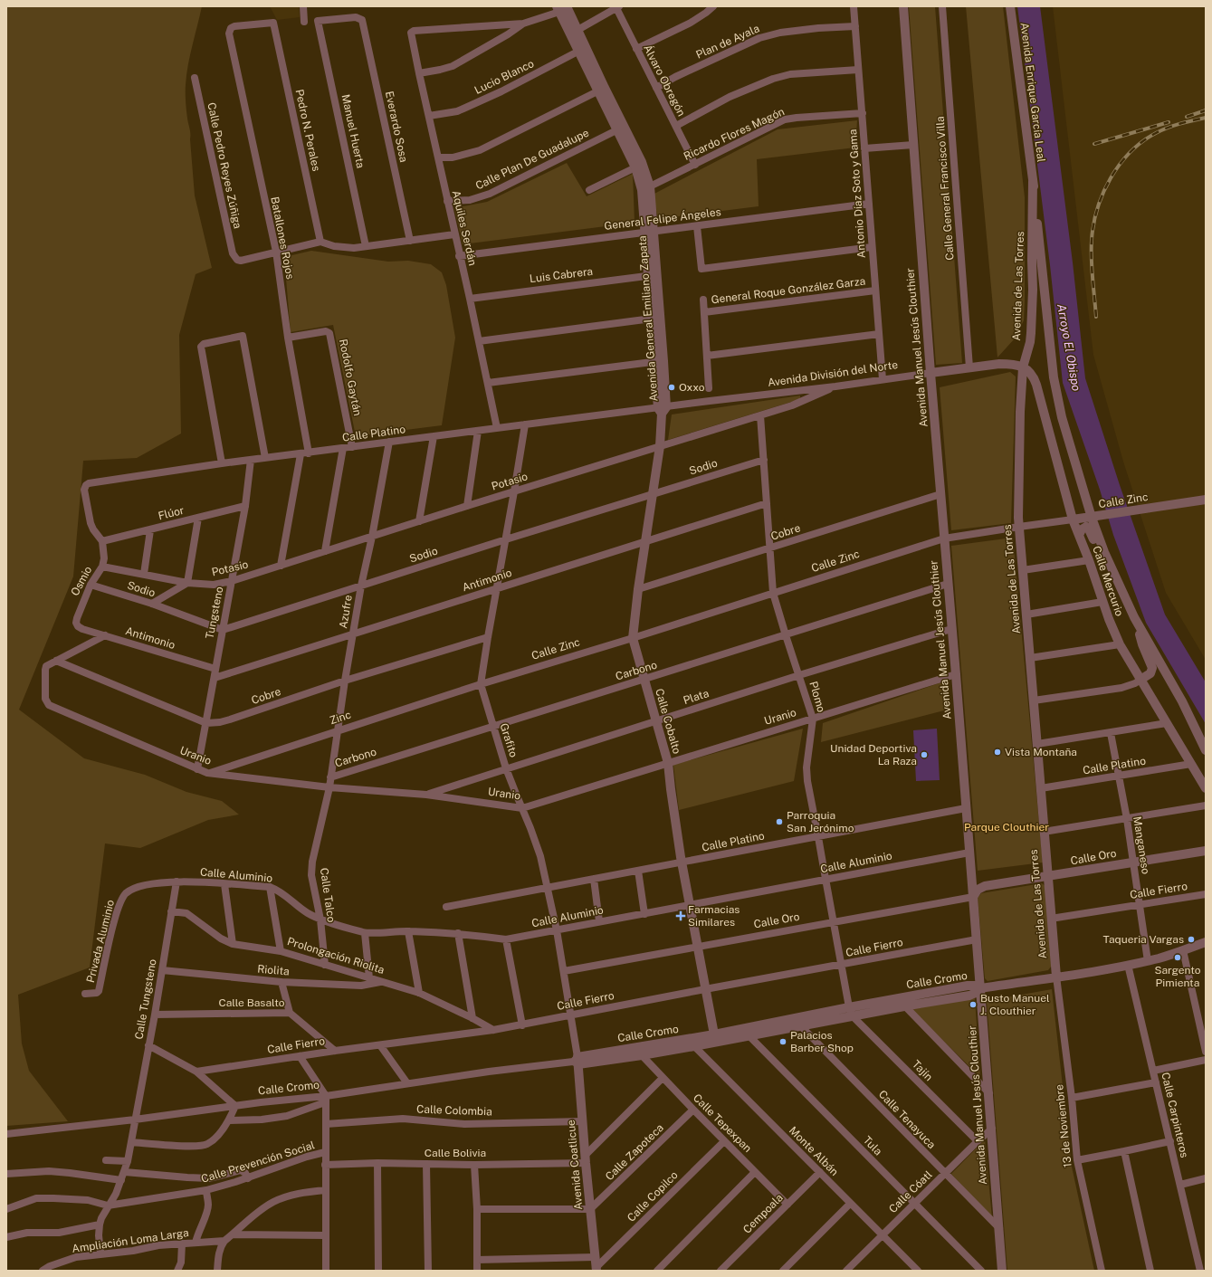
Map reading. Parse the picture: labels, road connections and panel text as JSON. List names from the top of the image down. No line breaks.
{"streets":{"street":["Plan de Ayala","Lucio Blanco","Álvaro Obregón","Avenida Enrique García Leal","Everardo Sosa","Pedro N. Perales","Manuel Huerta","Ricardo Flores Magón","Calle Plan De Guadalupe","Calle Pedro Reyes Zúñiga","Calle General Francisco Villa","Antonio Díaz Soto y Gama","General Felipe Ángeles","Aquiles Serdán","Batallones Rojos","Luis Cabrera","Avenida de Las Torres","General Roque González Garza","Avenida General Emiliano Zapata","Avenida Manuel Jesús Clouthier","Avenida División del Norte","Rodolfo Gaytán","Calle Platino","Sodio","Potasio","Calle Zinc","Flúor","Cobre","Antimonio","Osmio","Calle Mercurio","Azufre","Tungsteno","Carbono","Plata","Plomo","Uranio","Zinc","Calle Cobalto","Grafito","Manganeso","Calle Oro","Calle Aluminio","Calle Fierro","Calle Talco","Privada Aluminio","Prolongación Riolita","Riolita","Calle Cromo","Calle Tungsteno","Calle Basalto","Tajín","Calle Colombia","Calle Carpinteros","Calle Tenayuca","Calle Tepexpan","13 de Noviembre","Tula","Monte Albán","Calle Zapoteca","Calle Bolivia","Calle Prevención Social","Avenida Coatlicue","Calle Cóatl","Calle Copilco","Cempoala","Ampliación Loma Larga"]},"crossings":[["Plan de Ayala","Álvaro Obregón"],["Plan de Ayala","Antonio Díaz Soto y Gama"],["Lucio Blanco","Aquiles Serdán"],["Lucio Blanco","Avenida General Emiliano Zapata"],["Álvaro Obregón","Ricardo Flores Magón"],["Avenida Enrique García Leal","Avenida de Las Torres"],["Everardo Sosa","Manuel Huerta"],["Pedro N. Perales","Batallones Rojos"],["Ricardo Flores Magón","Antonio Díaz Soto y Gama"],["Ricardo Flores Magón","Avenida General Emiliano Zapata"],["Calle Plan De Guadalupe","Aquiles Serdán"],["Calle Plan De Guadalupe","Avenida General Emiliano Zapata"],["Calle Pedro Reyes Zúñiga","Batallones Rojos"],["Calle General Francisco Villa","Avenida División del Norte"],["Antonio Díaz Soto y Gama","General Felipe Ángeles"],["Antonio Díaz Soto y Gama","General Roque González Garza"],["Antonio Díaz Soto y Gama","Avenida División del Norte"],["General Felipe Ángeles","Aquiles Serdán"],["General Felipe Ángeles","Avenida General Emiliano Zapata"],["Aquiles Serdán","Luis Cabrera"],["Aquiles Serdán","Calle Platino"],["Batallones Rojos","Rodolfo Gaytán"],["Batallones Rojos","Calle Platino"],["Luis Cabrera","Avenida General Emiliano Zapata"],["Avenida de Las Torres","Avenida División del Norte"],["Avenida de Las Torres","Calle Platino"],["Avenida de Las Torres","Calle Zinc"],["Avenida de Las Torres","Calle Mercurio"],["Avenida de Las Torres","Calle Oro"],["Avenida de Las Torres","Calle Fierro"],["Avenida de Las Torres","13 de Noviembre"],["Avenida General Emiliano Zapata","Avenida División del Norte"],["Avenida General Emiliano Zapata","Calle Platino"],["Avenida General Emiliano Zapata","Calle Cobalto"],["Avenida Manuel Jesús Clouthier","Avenida División del Norte"],["Avenida Manuel Jesús Clouthier","Calle Platino"],["Avenida Manuel Jesús Clouthier","Calle Zinc"],["Avenida Manuel Jesús Clouthier","Cobre"],["Avenida Manuel Jesús Clouthier","Carbono"],["Avenida Manuel Jesús Clouthier","Plata"],["Avenida Manuel Jesús Clouthier","Uranio"],["Avenida Manuel Jesús Clouthier","Calle Oro"],["Avenida Manuel Jesús Clouthier","Calle Aluminio"],["Avenida Manuel Jesús Clouthier","Calle Fierro"],["Avenida Manuel Jesús Clouthier","Calle Cromo"],["Avenida Manuel Jesús Clouthier","Calle Tenayuca"],["Avenida Manuel Jesús Clouthier","Calle Cóatl"],["Avenida División del Norte","Calle Platino"],["Avenida División del Norte","Potasio"],["Avenida División del Norte","Calle Mercurio"],["Avenida División del Norte","Calle Cobalto"],["Rodolfo Gaytán","Calle Platino"],["Calle Platino","Flúor"],["Calle Platino","Osmio"],["Calle Platino","Calle Mercurio"],["Calle Platino","Azufre"],["Calle Platino","Tungsteno"],["Calle Platino","Plomo"],["Calle Platino","Calle Cobalto"],["Calle Platino","Grafito"],["Calle Platino","Manganeso"],["Sodio","Osmio"],["Sodio","Azufre"],["Sodio","Tungsteno"],["Sodio","Plomo"],["Sodio","Calle Cobalto"],["Sodio","Grafito"],["Potasio","Osmio"],["Potasio","Azufre"],["Potasio","Tungsteno"],["Potasio","Plomo"],["Potasio","Calle Cobalto"],["Potasio","Grafito"],["Calle Zinc","Calle Mercurio"],["Calle Zinc","Plomo"],["Calle Zinc","Zinc"],["Calle Zinc","Calle Cobalto"],["Calle Zinc","Grafito"],["Flúor","Osmio"],["Flúor","Tungsteno"],["Cobre","Azufre"],["Cobre","Tungsteno"],["Cobre","Plomo"],["Cobre","Uranio"],["Cobre","Calle Cobalto"],["Cobre","Grafito"],["Antimonio","Osmio"],["Antimonio","Azufre"],["Antimonio","Tungsteno"],["Antimonio","Plomo"],["Antimonio","Calle Cobalto"],["Antimonio","Grafito"],["Azufre","Carbono"],["Azufre","Uranio"],["Azufre","Zinc"],["Azufre","Calle Talco"],["Tungsteno","Uranio"],["Carbono","Plomo"],["Carbono","Calle Cobalto"],["Carbono","Grafito"],["Plata","Plomo"],["Plata","Uranio"],["Plata","Calle Cobalto"],["Plata","Grafito"],["Plomo","Uranio"],["Plomo","Calle Oro"],["Plomo","Calle Aluminio"],["Plomo","Calle Fierro"],["Plomo","Calle Cromo"],["Plomo","Tajín"],["Uranio","Zinc"],["Uranio","Calle Cobalto"],["Uranio","Grafito"],["Uranio","Calle Talco"],["Zinc","Grafito"],["Calle Cobalto","Calle Oro"],["Calle Cobalto","Calle Aluminio"],["Calle Cobalto","Calle Fierro"],["Calle Cobalto","Calle Cromo"],["Grafito","Calle Oro"],["Grafito","Calle Aluminio"],["Grafito","Calle Fierro"],["Grafito","Calle Cromo"],["Grafito","Avenida Coatlicue"],["Manganeso","Calle Oro"],["Manganeso","Calle Fierro"],["Calle Aluminio","Calle Talco"],["Calle Aluminio","Privada Aluminio"],["Calle Aluminio","Calle Tungsteno"],["Calle Fierro","Prolongación Riolita"],["Calle Fierro","Calle Basalto"],["Calle Talco","Prolongación Riolita"],["Privada Aluminio","Calle Tungsteno"],["Prolongación Riolita","Riolita"],["Prolongación Riolita","Calle Tungsteno"],["Riolita","Calle Tungsteno"],["Calle Cromo","Calle Tungsteno"],["Calle Cromo","Tajín"],["Calle Cromo","Calle Tenayuca"],["Calle Cromo","Calle Tepexpan"],["Calle Cromo","Tula"],["Calle Cromo","Monte Albán"],["Calle Cromo","Avenida Coatlicue"],["Calle Tungsteno","Calle Basalto"],["Calle Tungsteno","Calle Prevención Social"],["Tajín","Calle Cóatl"],["Calle Colombia","Avenida Coatlicue"],["Calle Tenayuca","Calle Cóatl"],["Calle Tepexpan","Calle Zapoteca"],["Calle Tepexpan","Calle Copilco"],["Calle Tepexpan","Cempoala"],["Tula","Calle Cóatl"],["Monte Albán","Calle Cóatl"],["Monte Albán","Cempoala"],["Calle Zapoteca","Avenida Coatlicue"],["Calle Bolivia","Avenida Coatlicue"],["Avenida Coatlicue","Calle Copilco"]],"water":["Arroyo El Obispo"],"parks":["Parque Clouthier"],"places":{"other":["Oxxo","Vista Montaña","Unidad Deportiva La Raza","Parroquia San Jerónimo","Taqueria Vargas","Sargento Pimienta","Busto Manuel J. Clouthier","Palacios Barber Shop"],"health":["Farmacias Similares"]}}
